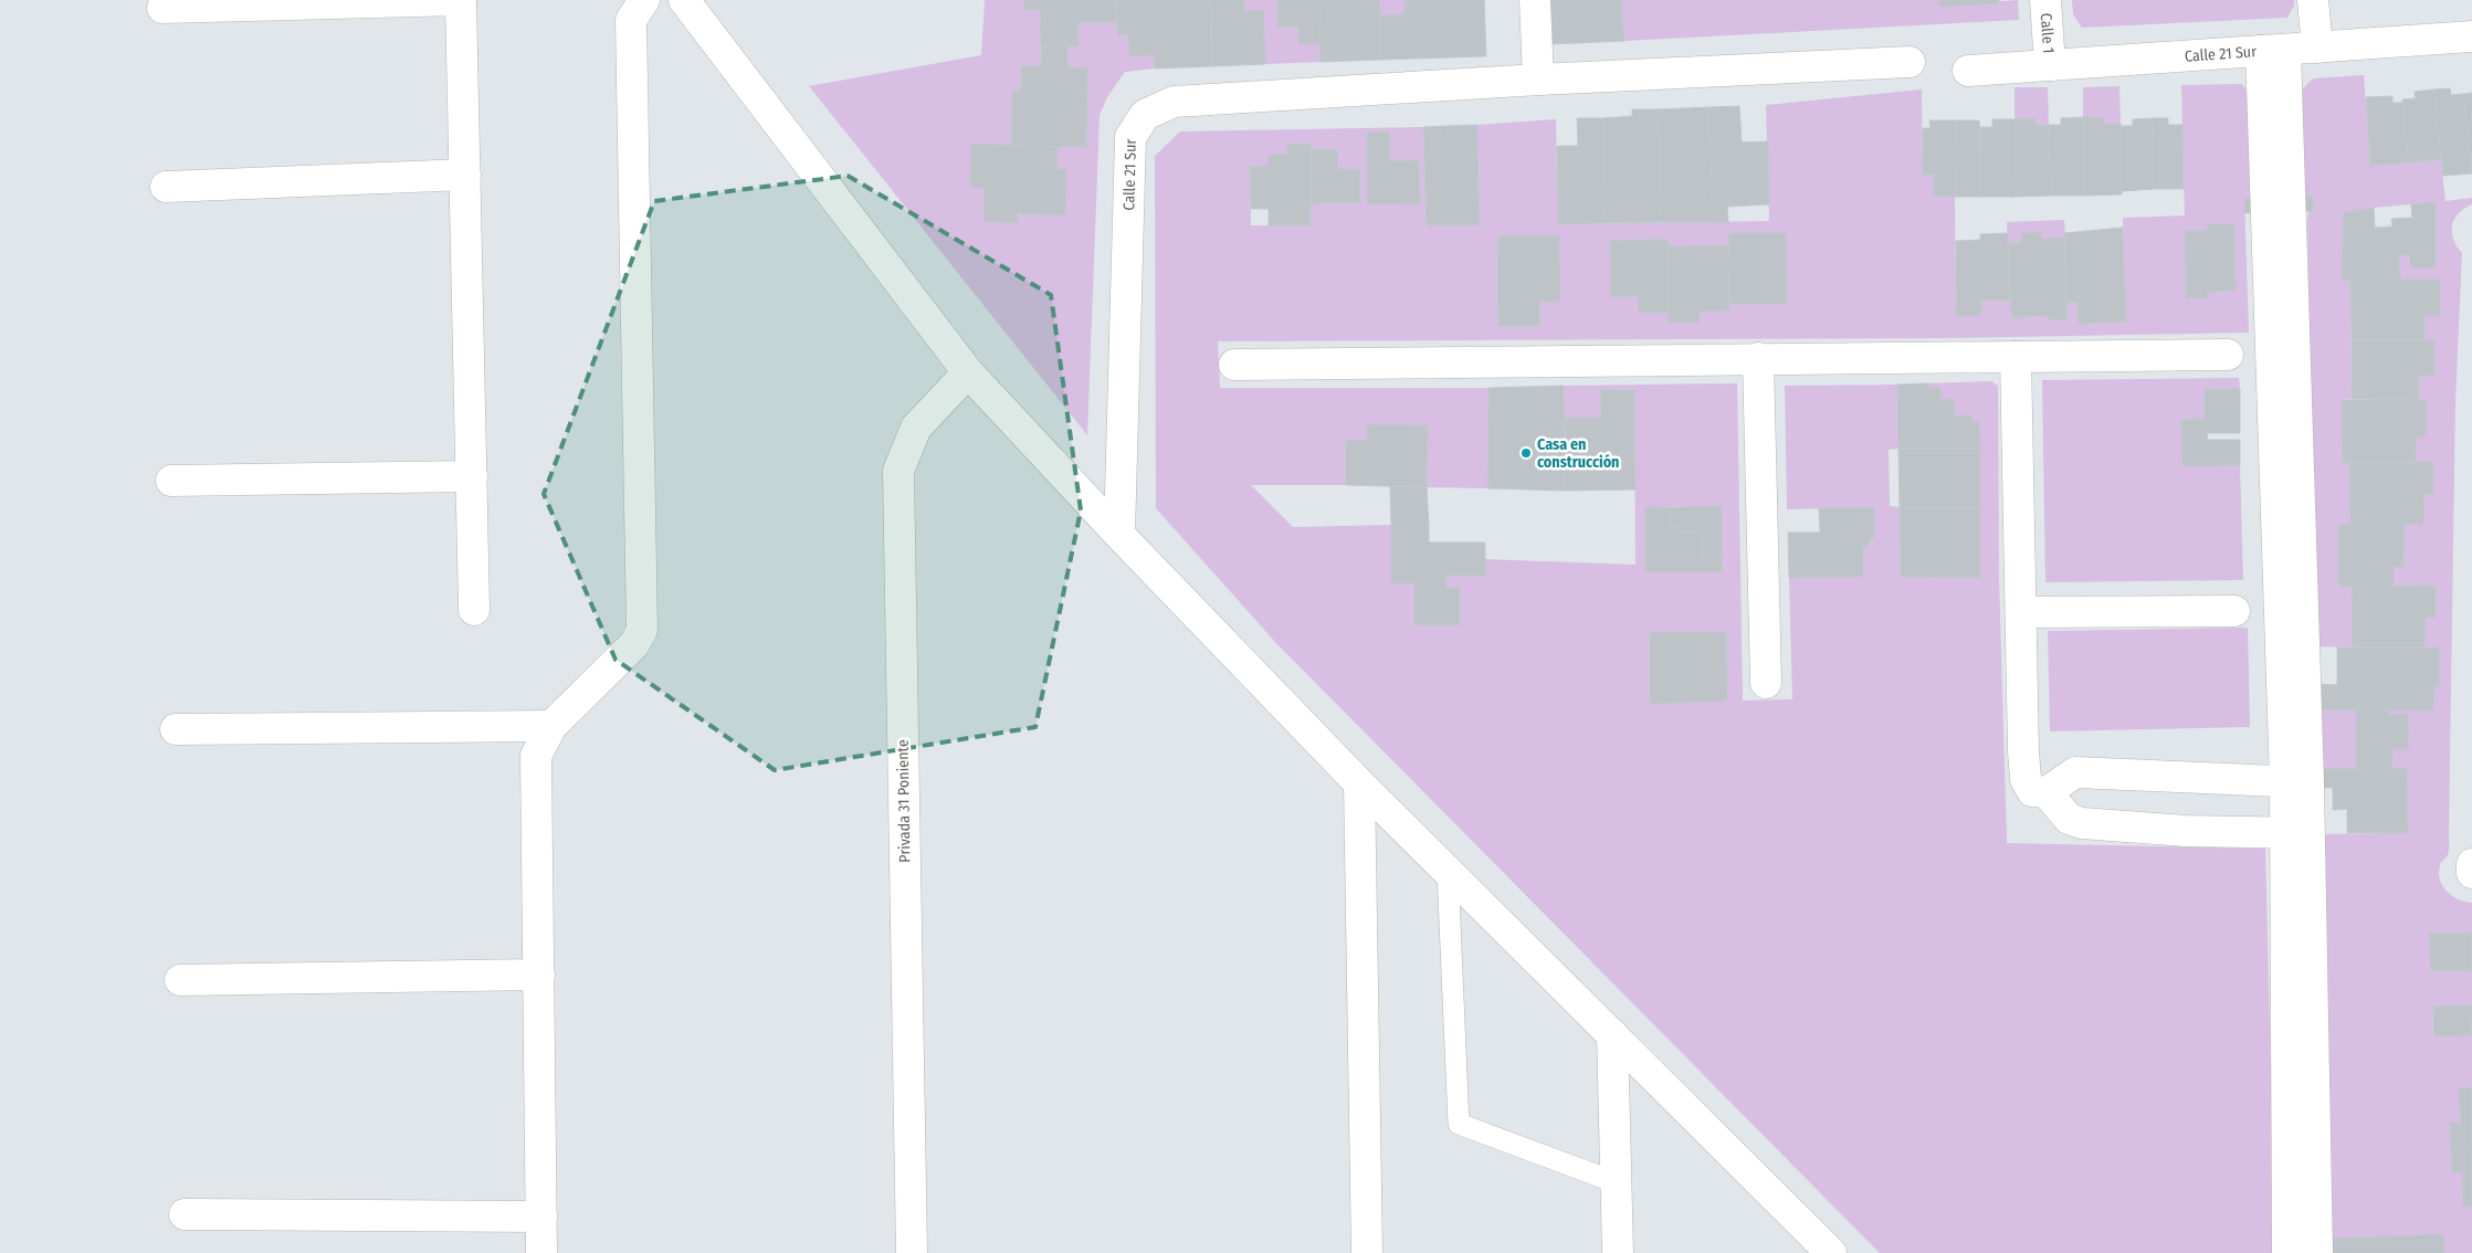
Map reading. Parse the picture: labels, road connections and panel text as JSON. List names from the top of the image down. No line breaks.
{"streets":{"street":["Calle 1","Calle 21 Sur","Privada 31 Poniente"]},"crossings":[["Calle 1","Calle 21 Sur"]],"places":["Casa en construcción"]}
